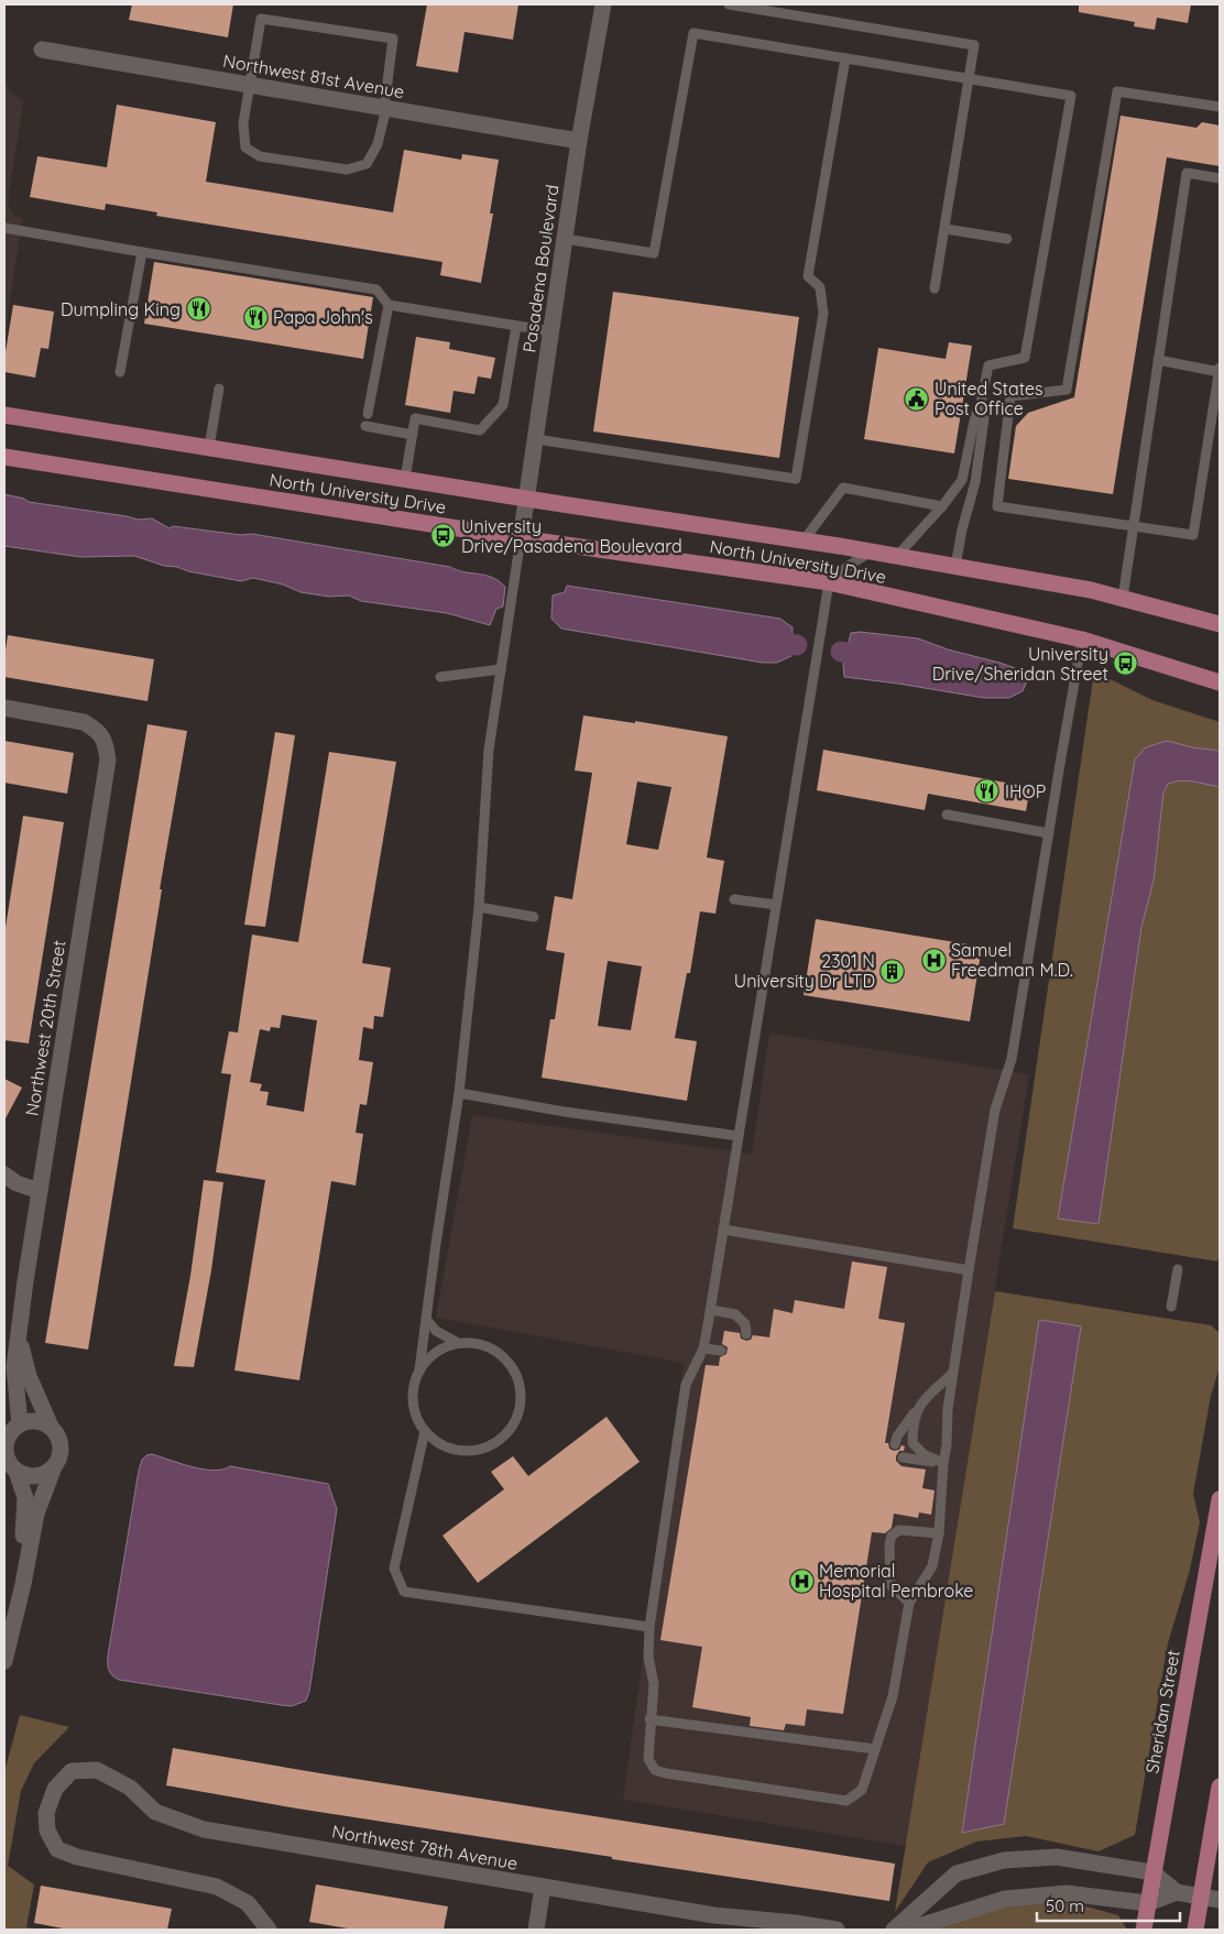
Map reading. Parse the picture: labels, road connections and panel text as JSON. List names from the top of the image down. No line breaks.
{"streets":{"main road":["North University Drive","Sheridan Street"],"street":["Northwest 81st Avenue","Pasadena Boulevard","Northwest 20th Street","Northwest 78th Avenue"]},"crossings":[["Northwest 81st Avenue","Pasadena Boulevard"],["Pasadena Boulevard","North University Drive"]],"places":{"restaurant":["Dumpling King","Papa John's","IHOP"],"public building":["United States Post Office"],"bus stop":["University Drive/Pasadena Boulevard","University Drive/Sheridan Street"],"hospital":["Samuel Freedman M.D.","Memorial Hospital Pembroke"],"building":["2301 N University Dr LTD"]},"scale_bar":"50 m"}
